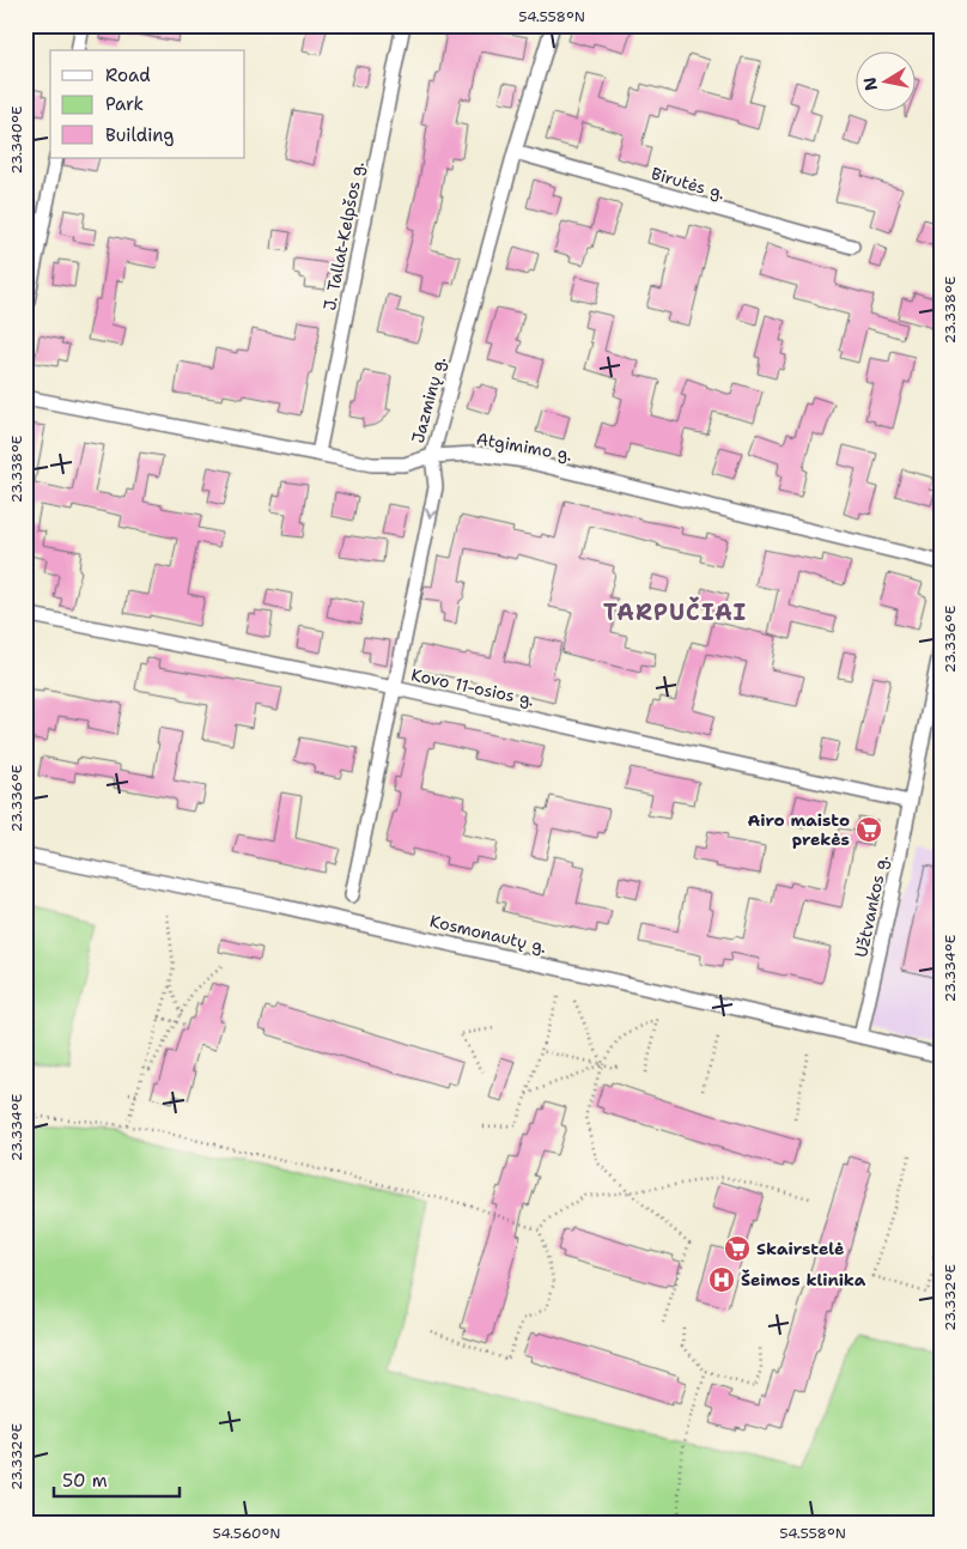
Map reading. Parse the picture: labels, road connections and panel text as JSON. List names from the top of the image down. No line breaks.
{"streets":{"street":["Birutės g.","J. Tallat-Kelpšos g.","Jazminų g.","Atgimimo g.","Kovo 11-osios g.","Užtvankos g.","Kosmonautų g."]},"crossings":[["Birutės g.","Jazminų g."],["J. Tallat-Kelpšos g.","Atgimimo g."],["Jazminų g.","Atgimimo g."],["Jazminų g.","Kovo 11-osios g."],["Kovo 11-osios g.","Užtvankos g."],["Užtvankos g.","Kosmonautų g."]],"districts":["TARPUČIAI"],"places":{"supermarket":["Airo maisto prekės","Skairstelė"],"hospital":["Šeimos klinika"]},"legend":["Road","Park","Building"],"scale_bar":"50 m","north":"left","coordinates":["54.558°N","23.340°E","23.338°E","23.336°E","23.334°E","23.332°E","54.560°N"]}
